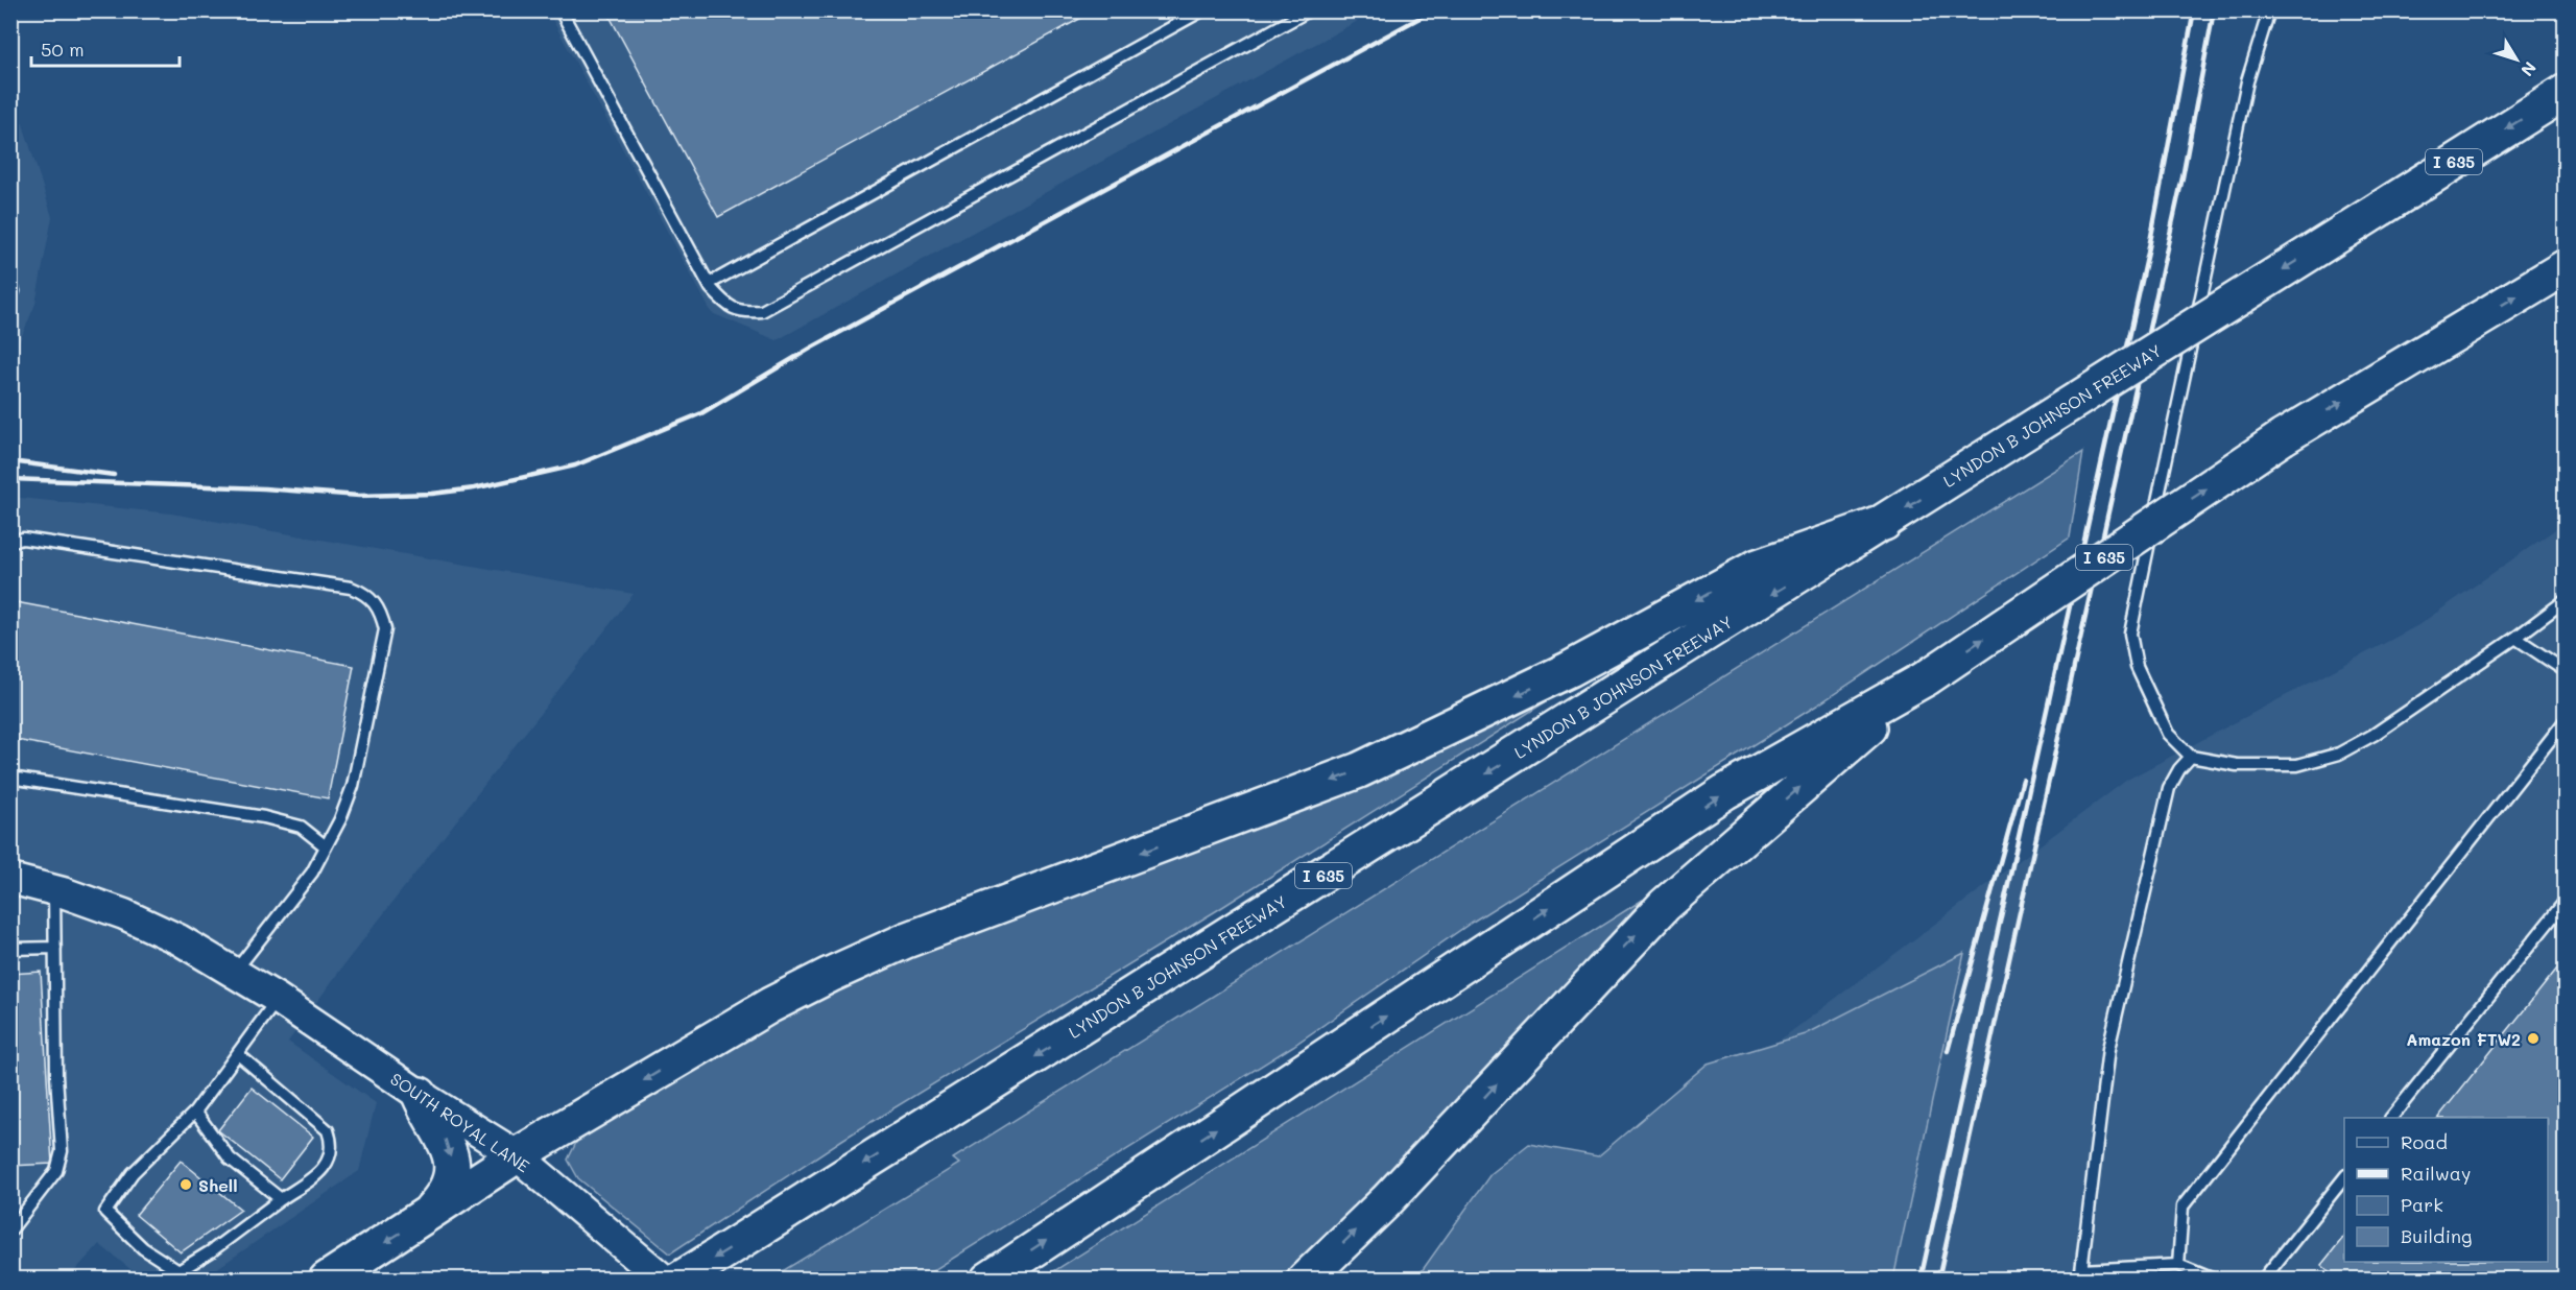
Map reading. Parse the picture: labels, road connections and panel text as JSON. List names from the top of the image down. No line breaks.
{"streets":{"highway":["I 635","LYNDON B JOHNSON FREEWAY"],"main road":["SOUTH ROYAL LANE"]},"places":["Amazon FTW2","Shell"],"legend":["Road","Railway","Park","Building"],"scale_bar":"50 m","north":"bottom right"}
